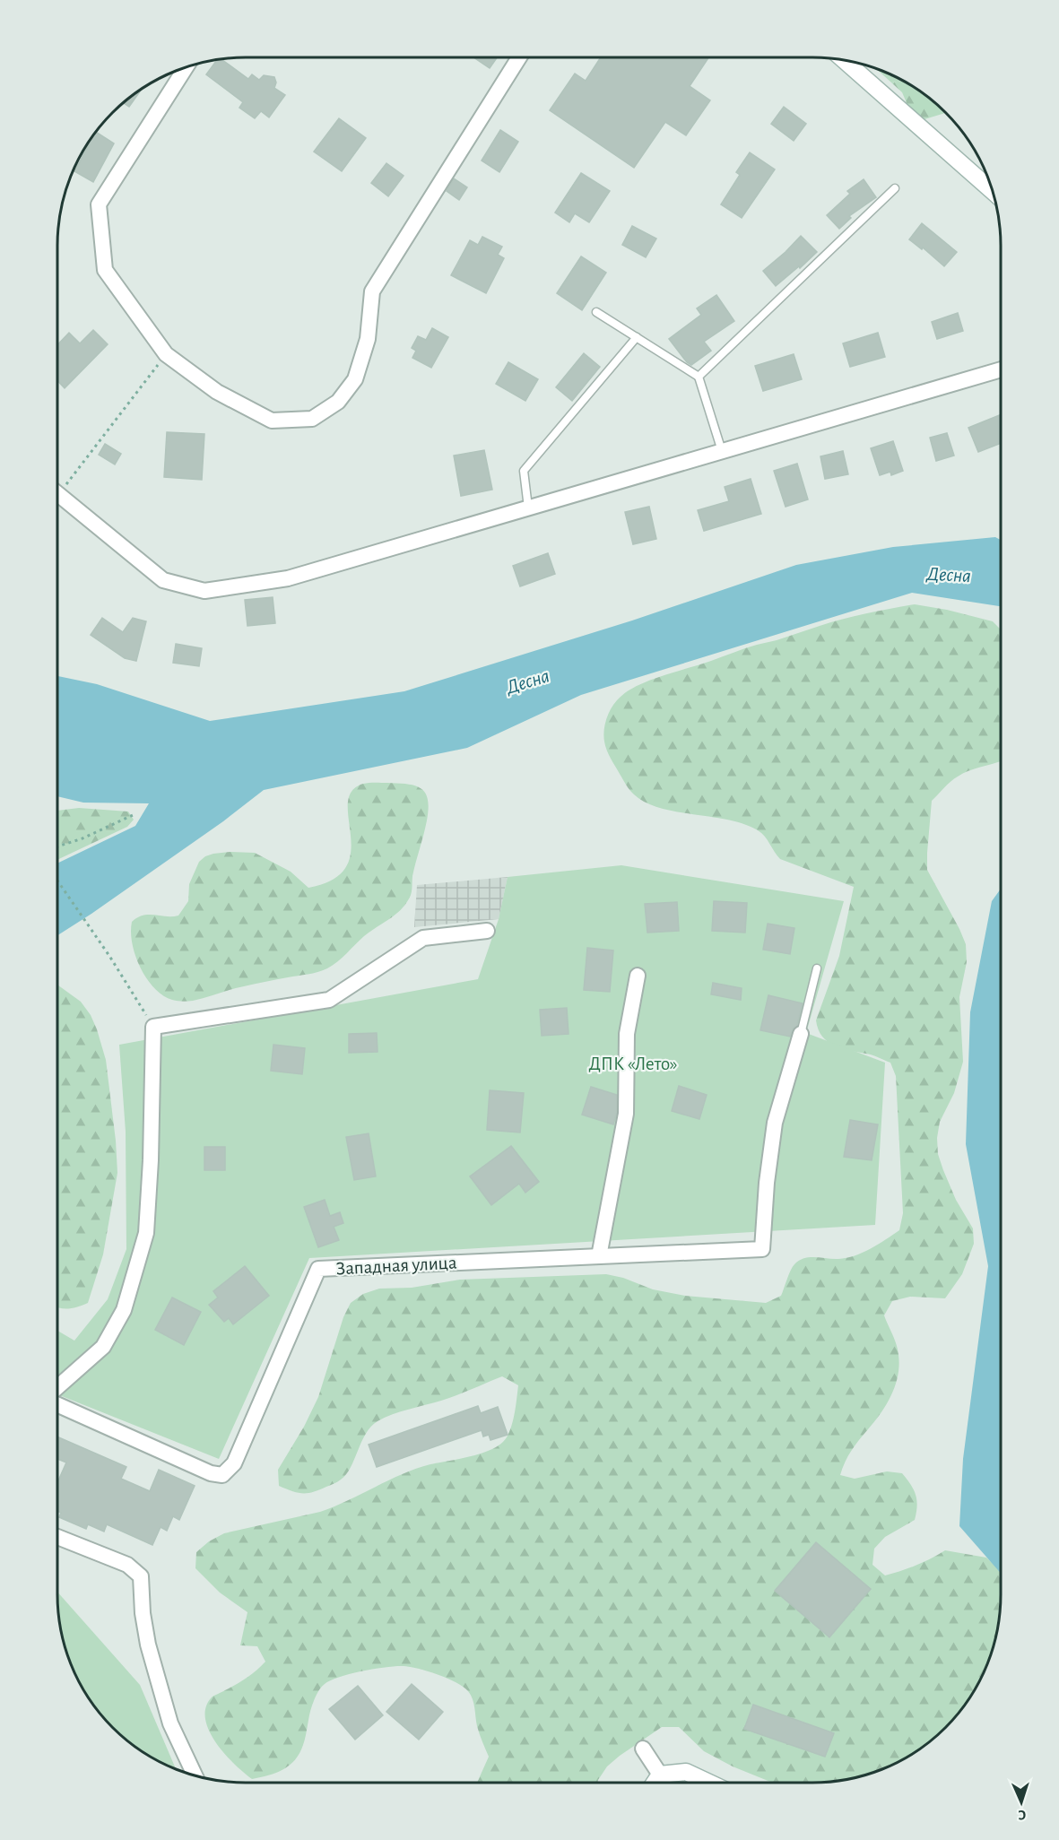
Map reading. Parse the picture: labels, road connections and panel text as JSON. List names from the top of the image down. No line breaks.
{"streets":{"street":["Западная улица"]},"water":["Десна"],"parks":["ДПК «Лето»"],"north":"bottom"}
